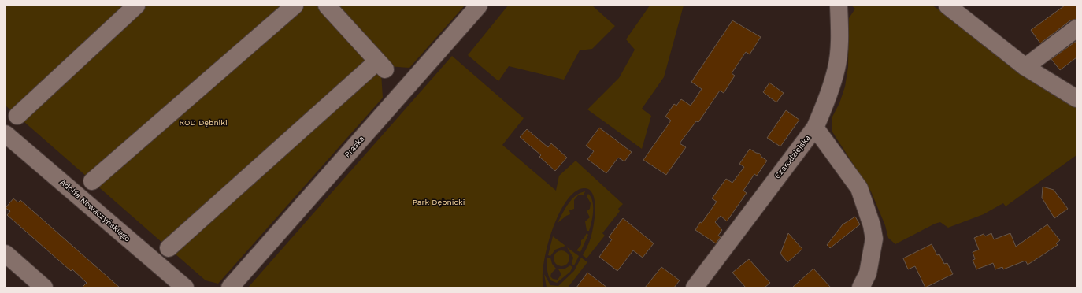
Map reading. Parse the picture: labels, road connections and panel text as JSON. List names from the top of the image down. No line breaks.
{"streets":{"street":["Praska","Czarodziejska","Adolfa Nowaczyńskiego"]},"parks":["ROD Dębniki","Park Dębnicki"]}
